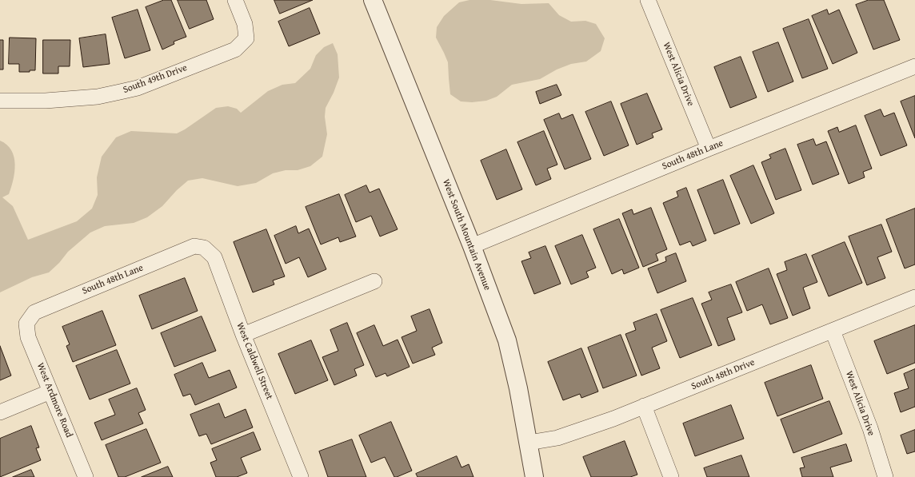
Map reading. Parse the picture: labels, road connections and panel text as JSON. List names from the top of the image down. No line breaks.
{"streets":{"street":["West Alicia Drive","South 49th Drive","South 48th Lane","West South Mountain Avenue","West Caldwell Street","South 48th Drive","West Ardmore Road"]},"crossings":[["West Alicia Drive","South 48th Lane"],["West Alicia Drive","South 48th Drive"],["South 48th Lane","West South Mountain Avenue"],["South 48th Lane","West Caldwell Street"],["South 48th Lane","West Ardmore Road"],["West South Mountain Avenue","South 48th Drive"]]}
